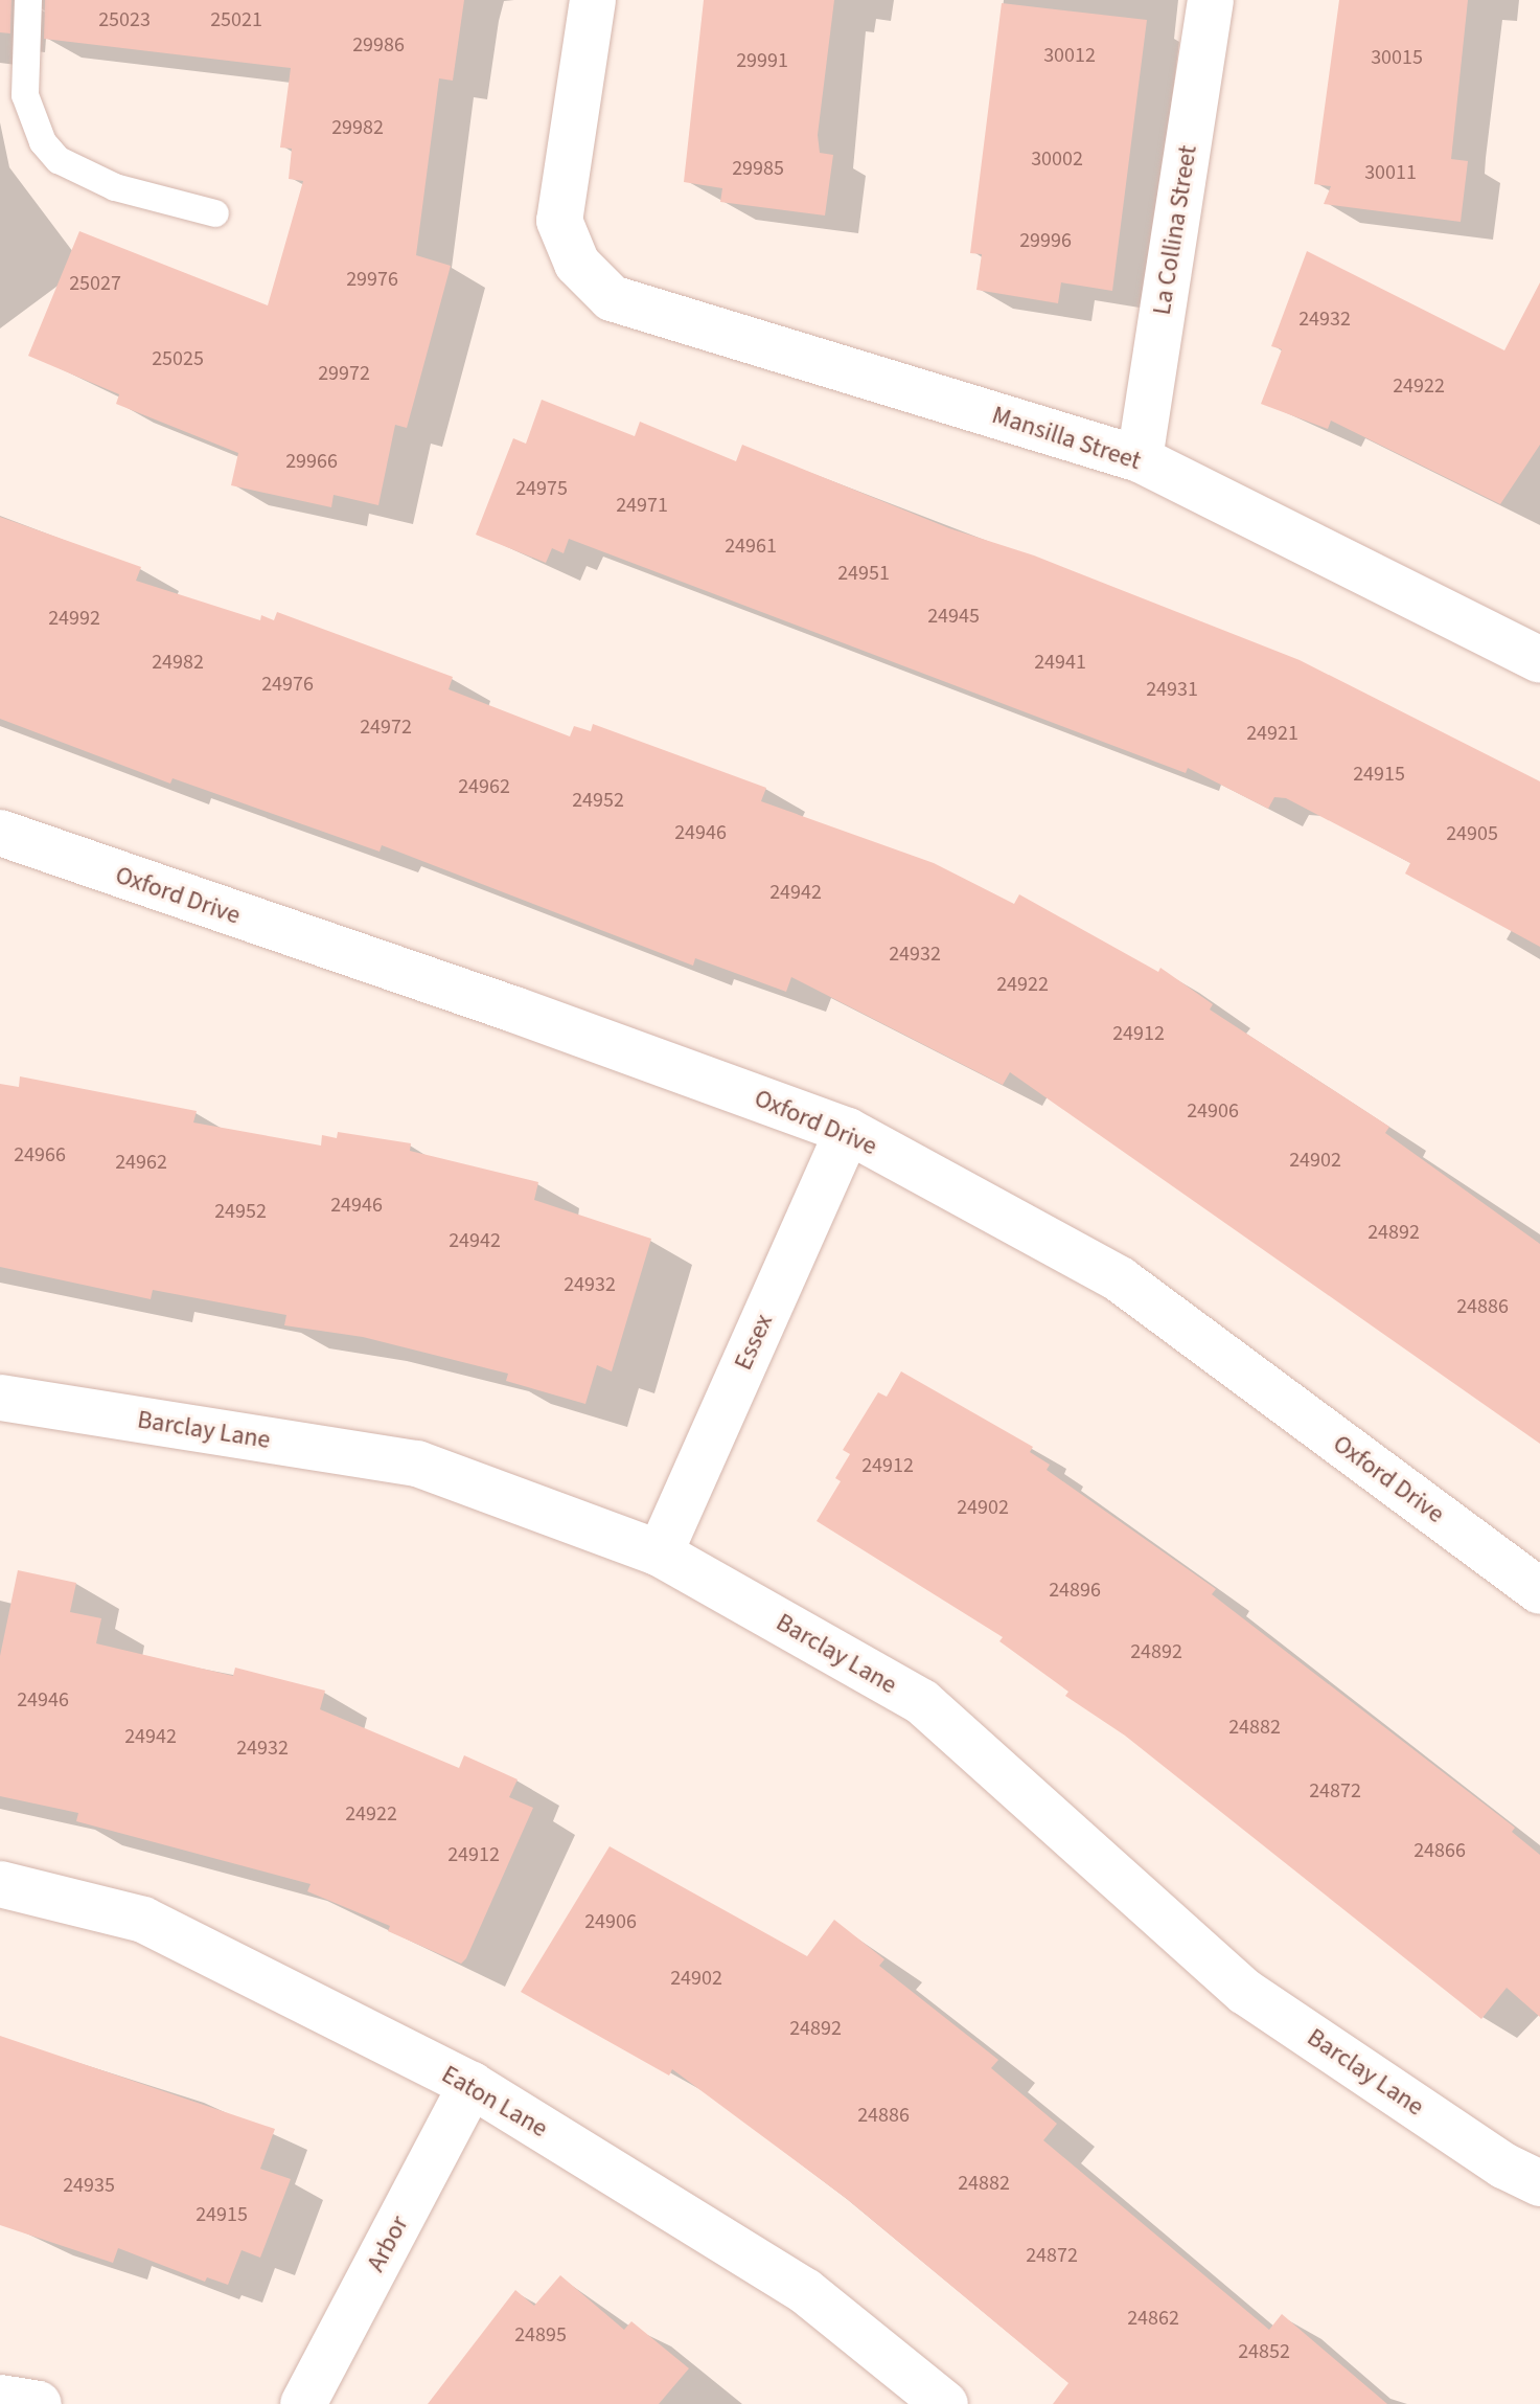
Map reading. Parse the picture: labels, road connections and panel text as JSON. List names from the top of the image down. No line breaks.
{"streets":{"street":["La Collina Street","Mansilla Street","Oxford Drive","Essex","Barclay Lane","Eaton Lane","Arbor"]},"crossings":[["La Collina Street","Mansilla Street"],["Oxford Drive","Essex"],["Essex","Barclay Lane"],["Eaton Lane","Arbor"]],"house_numbers":["25023","25021","29986","30012","30015","29991","29982","30002","29985","30011","29996","29976","25027","24932","25025","29972","24922","29966","24975","24971","24961","24951","24945","24992","24982","24941","24976","24931","24972","24921","24915","24962","24952","24946","24905","24942","24932","24922","24912","24906","24966","24902","24962","24946","24952","24892","24942","24932","24886","24912","24902","24896","24892","24946","24882","24942","24932","24872","24922","24866","24912","24906","24902","24892","24886","24882","24935","24915","24872","24862","24895","24852"]}
